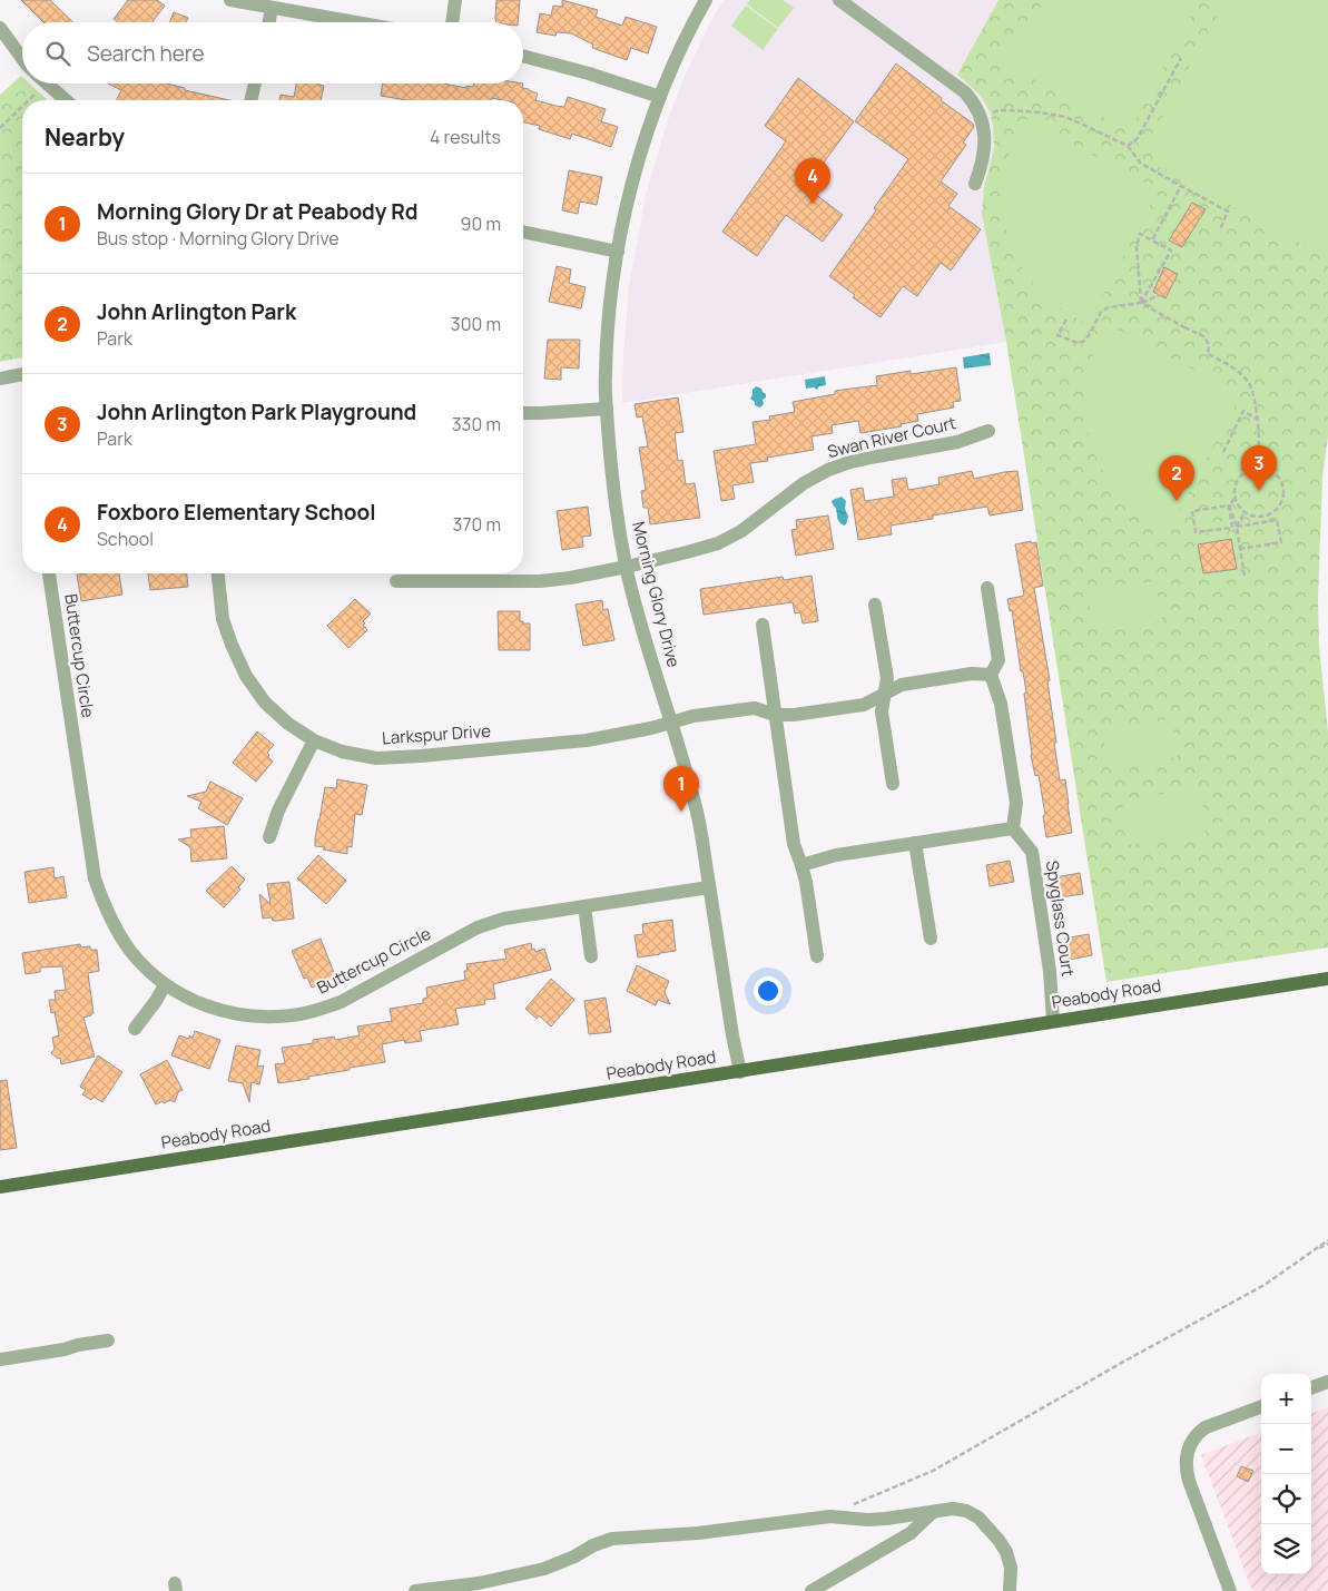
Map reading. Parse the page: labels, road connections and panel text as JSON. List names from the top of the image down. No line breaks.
{"streets":{"main road":["Peabody Road"],"street":["Swan River Court","Morning Glory Drive","Buttercup Circle","Larkspur Drive","Spyglass Court"]},"crossings":[["Swan River Court","Morning Glory Drive"],["Morning Glory Drive","Buttercup Circle"],["Morning Glory Drive","Larkspur Drive"],["Morning Glory Drive","Peabody Road"],["Spyglass Court","Peabody Road"]],"page":{"search":"Search here","heading":["Nearby","4 results"],"pins":["4","3","2","1"],"list":[{"mark":"1","name":"Morning Glory Dr at Peabody Rd","note":"Bus stop · Morning Glory Drive","value":"90 m"},{"mark":"2","name":"John Arlington Park","note":"Park","value":"300 m"},{"mark":"3","name":"John Arlington Park Playground","note":"Park","value":"330 m"},{"mark":"4","name":"Foxboro Elementary School","note":"School","value":"370 m"}],"map_buttons":["+","−"]}}
